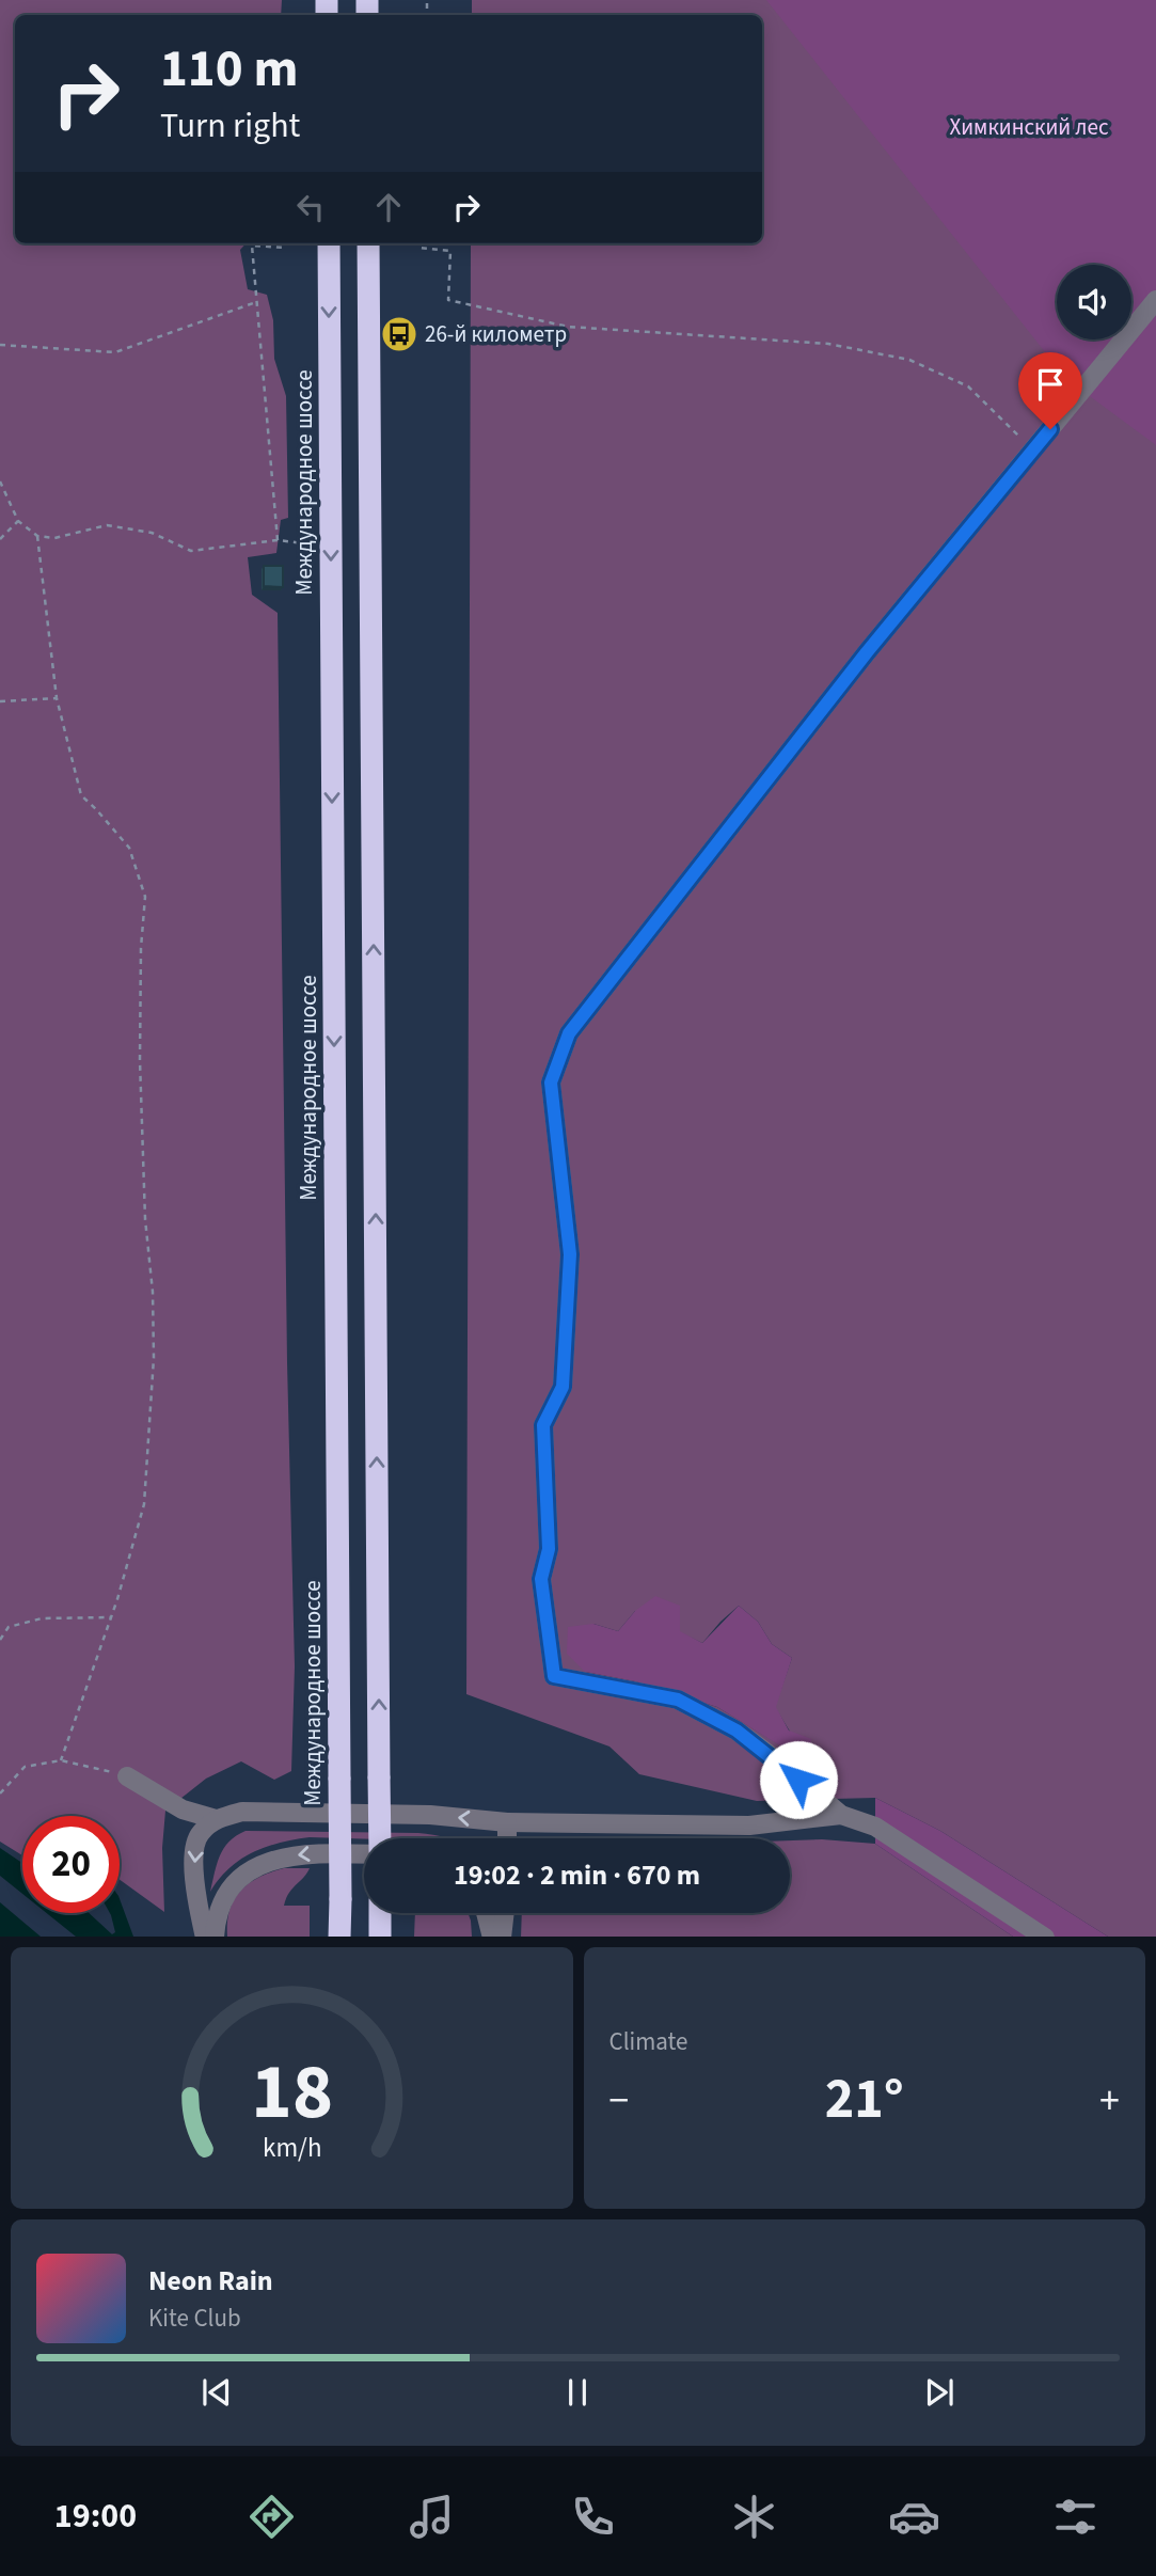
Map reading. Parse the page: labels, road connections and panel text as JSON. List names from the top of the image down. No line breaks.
{"streets":{"highway":["Международное шоссе"]},"parks":["Химкинский лес"],"places":{"bus stop":["26-й километр"]},"page":{"turn":["110 m","Turn right"],"limit":"20","trip":"19:02 · 2 min · 670 m","tile":"Climate","heat":["−","21°","+"],"song":["Neon Rain","Kite Club"],"tabs":"19:00","gauge":["18","km/h"]}}
